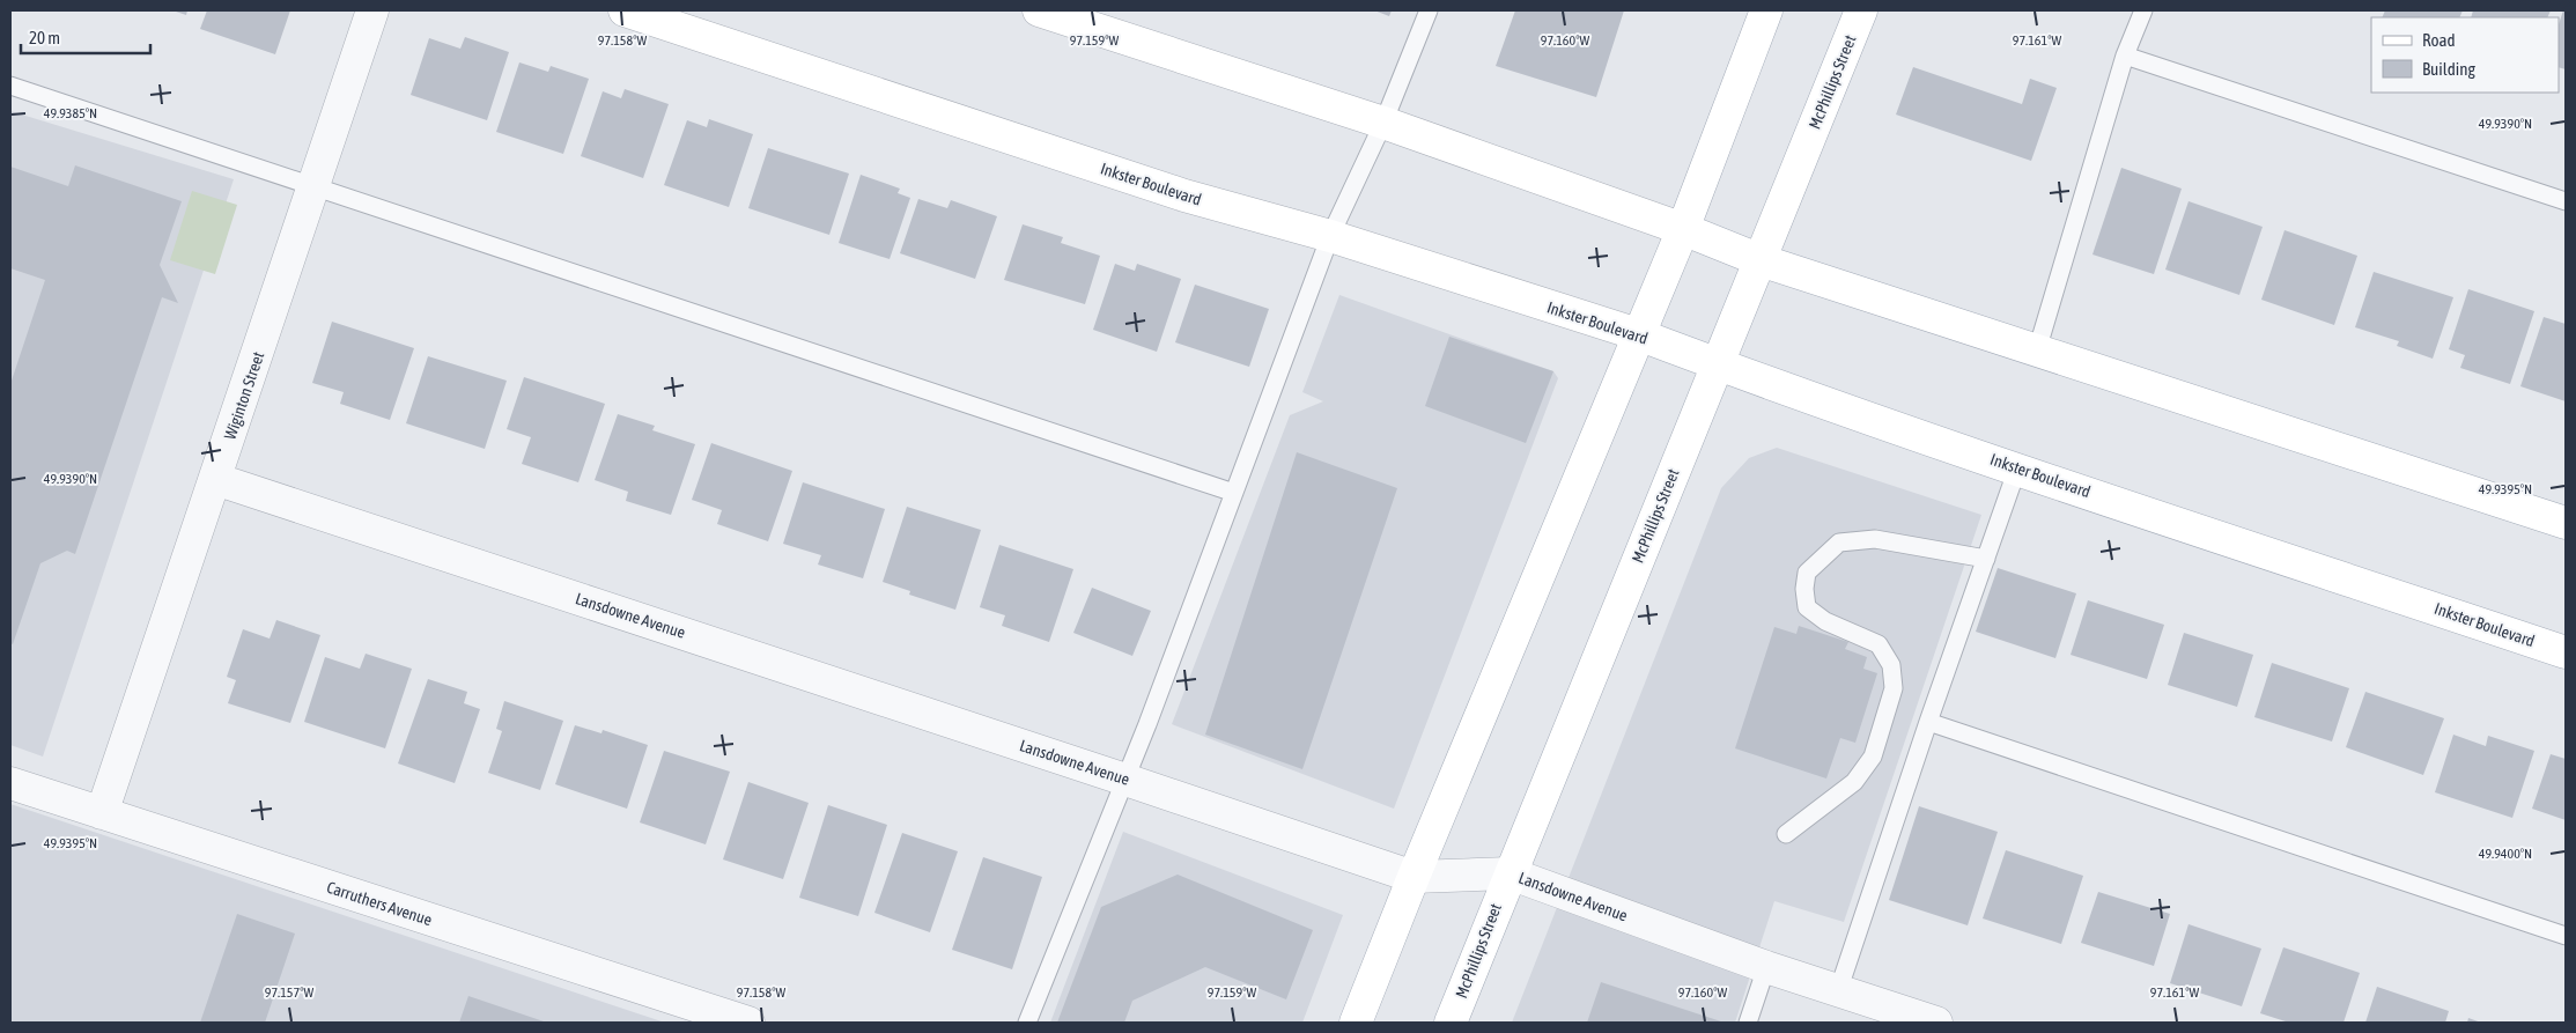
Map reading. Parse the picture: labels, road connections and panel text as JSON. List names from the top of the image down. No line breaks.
{"streets":{"main road":["McPhillips Street","Inkster Boulevard"],"street":["Wiginton Street","Lansdowne Avenue","Carruthers Avenue"]},"crossings":[["McPhillips Street","Inkster Boulevard"],["McPhillips Street","Lansdowne Avenue"],["Wiginton Street","Lansdowne Avenue"],["Wiginton Street","Carruthers Avenue"]],"legend":["Road","Building"],"scale_bar":"20 m","coordinates":["97.158°W","97.159°W","97.160°W","97.161°W","49.9385°N","49.9390°N","49.9395°N","49.9400°N","97.157°W"]}
